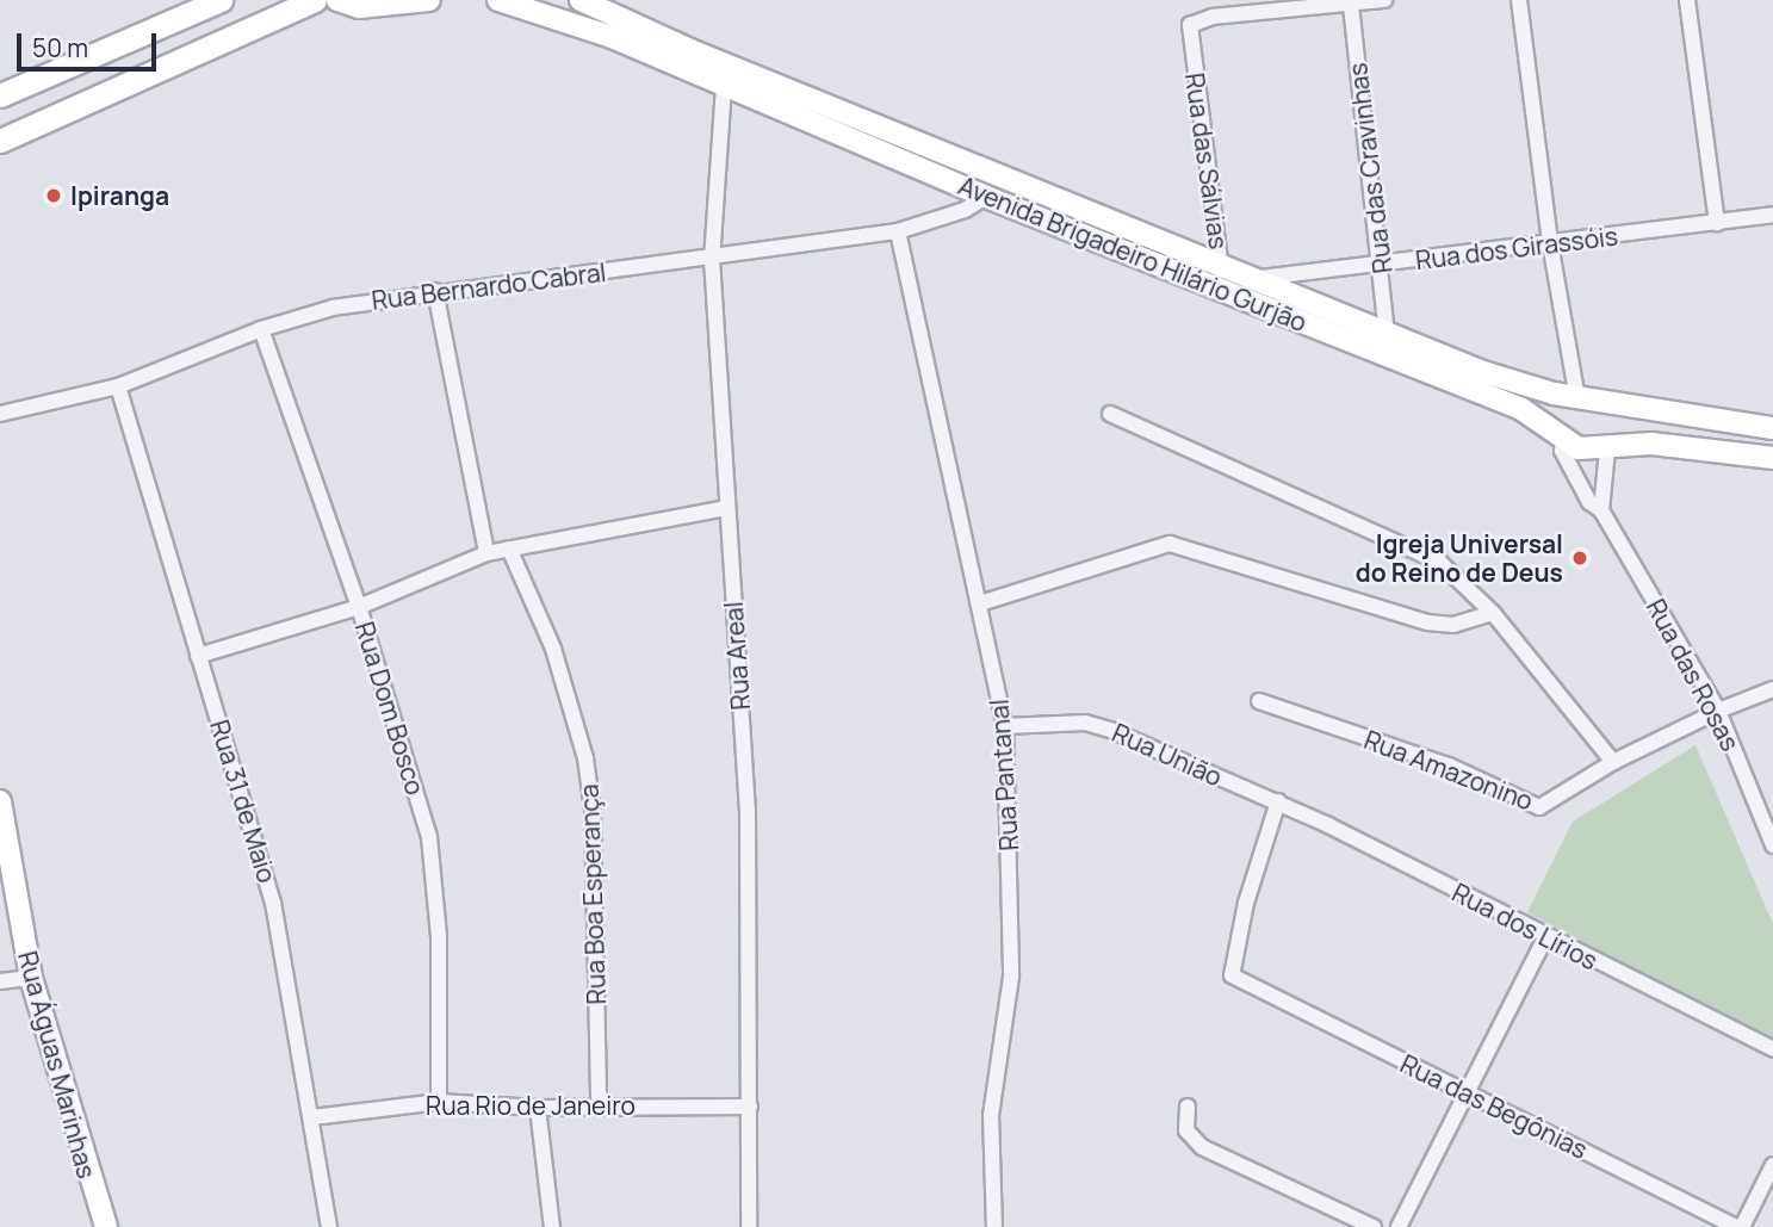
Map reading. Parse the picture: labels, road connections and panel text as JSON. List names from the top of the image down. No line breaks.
{"streets":{"street":["Rua das Sálvias","Rua das Cravinhas","Rua dos Girassóis","Avenida Brigadeiro Hilário Gurjão","Rua Bernardo Cabral","Rua Areal","Rua das Rosas","Rua Dom Bosco","Rua União","Rua Amazonino","Rua Pantanal","Rua 31 de Maio","Rua Boa Esperança","Rua dos Lírios","Rua Águas Marinhas","Rua Rio de Janeiro","Rua das Begônias"]},"crossings":[["Rua das Sálvias","Rua das Cravinhas"],["Rua das Sálvias","Avenida Brigadeiro Hilário Gurjão"],["Rua das Cravinhas","Rua dos Girassóis"],["Rua das Cravinhas","Avenida Brigadeiro Hilário Gurjão"],["Rua dos Girassóis","Avenida Brigadeiro Hilário Gurjão"],["Avenida Brigadeiro Hilário Gurjão","Rua Bernardo Cabral"],["Avenida Brigadeiro Hilário Gurjão","Rua Areal"],["Avenida Brigadeiro Hilário Gurjão","Rua das Rosas"],["Rua Bernardo Cabral","Rua Areal"],["Rua Bernardo Cabral","Rua Dom Bosco"],["Rua Bernardo Cabral","Rua Pantanal"],["Rua Bernardo Cabral","Rua 31 de Maio"],["Rua Areal","Rua Rio de Janeiro"],["Rua das Rosas","Rua Amazonino"],["Rua Dom Bosco","Rua Rio de Janeiro"],["Rua União","Rua Pantanal"],["Rua União","Rua dos Lírios"],["Rua União","Rua das Begônias"],["Rua 31 de Maio","Rua Rio de Janeiro"],["Rua Boa Esperança","Rua Rio de Janeiro"],["Rua dos Lírios","Rua das Begônias"]],"places":["Ipiranga","Igreja Universal do Reino de Deus"],"scale_bar":"50 m"}
